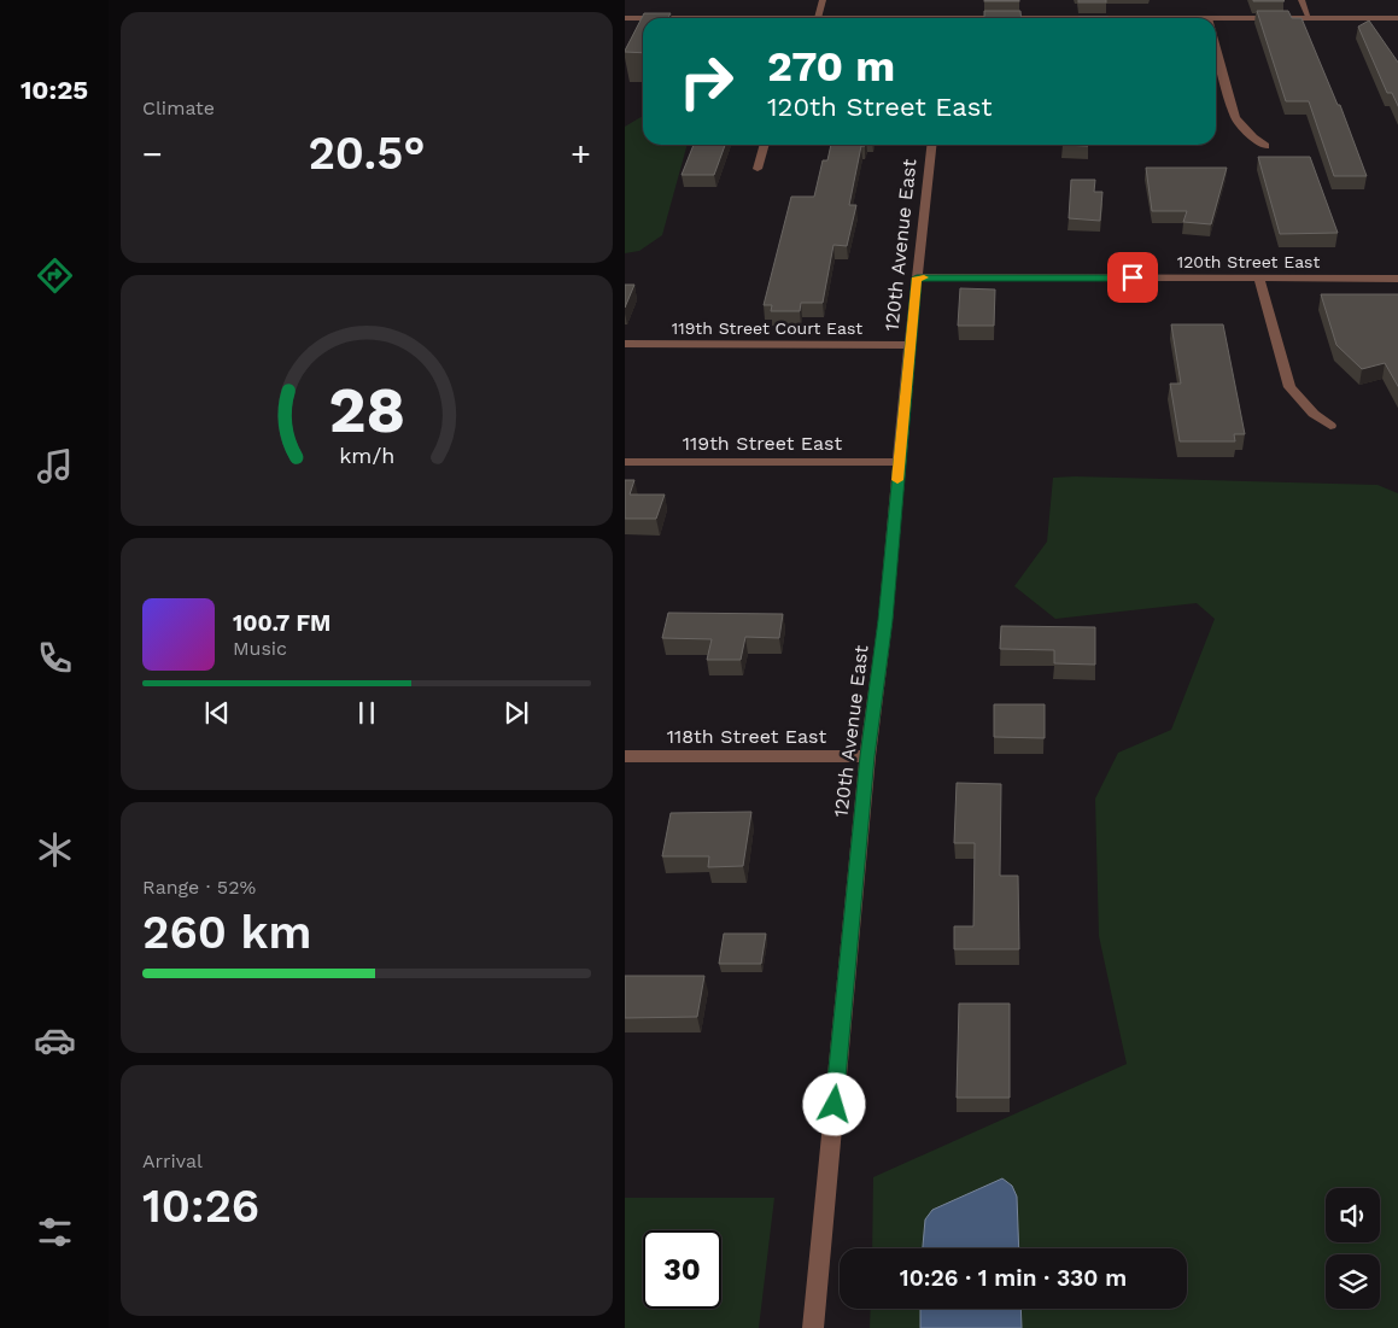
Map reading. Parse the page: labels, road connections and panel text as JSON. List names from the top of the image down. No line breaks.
{"streets":{"street":["120th Avenue East","120th Street East","119th Street Court East","119th Street East","118th Street East"]},"crossings":[["120th Avenue East","120th Street East"],["120th Avenue East","119th Street Court East"],["120th Avenue East","119th Street East"],["120th Avenue East","118th Street East"]],"page":{"tabs":"10:25","tile":["Climate",["Range · 52%","260 km"],["Arrival","10:26"]],"turn":["270 m","120th Street East"],"heat":["−","20.5°","+"],"song":["100.7 FM","Music"],"limit":"30","trip":"10:26 · 1 min · 330 m","gauge":["28","km/h"]}}
